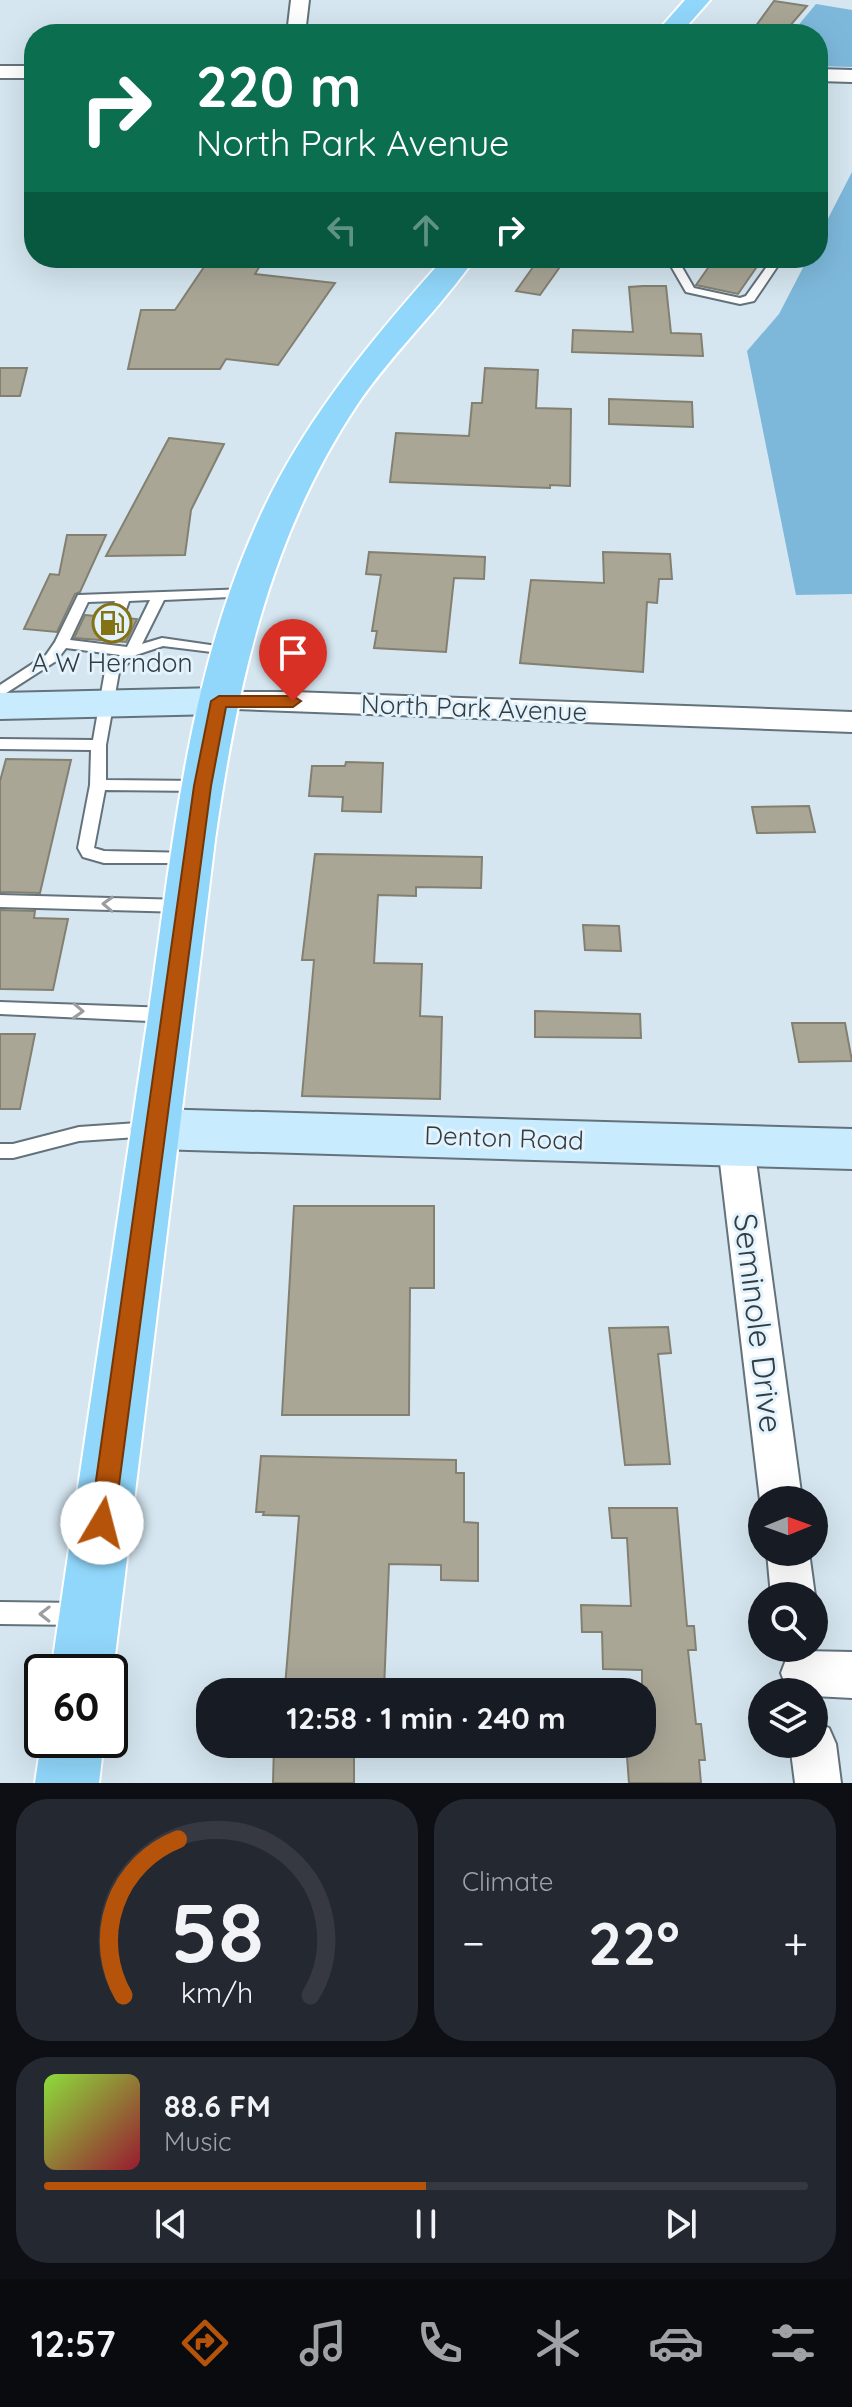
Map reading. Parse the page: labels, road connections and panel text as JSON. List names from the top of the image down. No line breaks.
{"streets":{"street":["North Park Avenue","Denton Road","Seminole Drive"]},"crossings":[["Denton Road","Seminole Drive"]],"places":{"fuel station":["A W Herndon"]},"north":"right","page":{"turn":["220 m","North Park Avenue"],"limit":"60","trip":"12:58 · 1 min · 240 m","tile":"Climate","heat":["−","22°","+"],"song":["88.6 FM","Music"],"tabs":"12:57","gauge":["58","km/h"]}}
